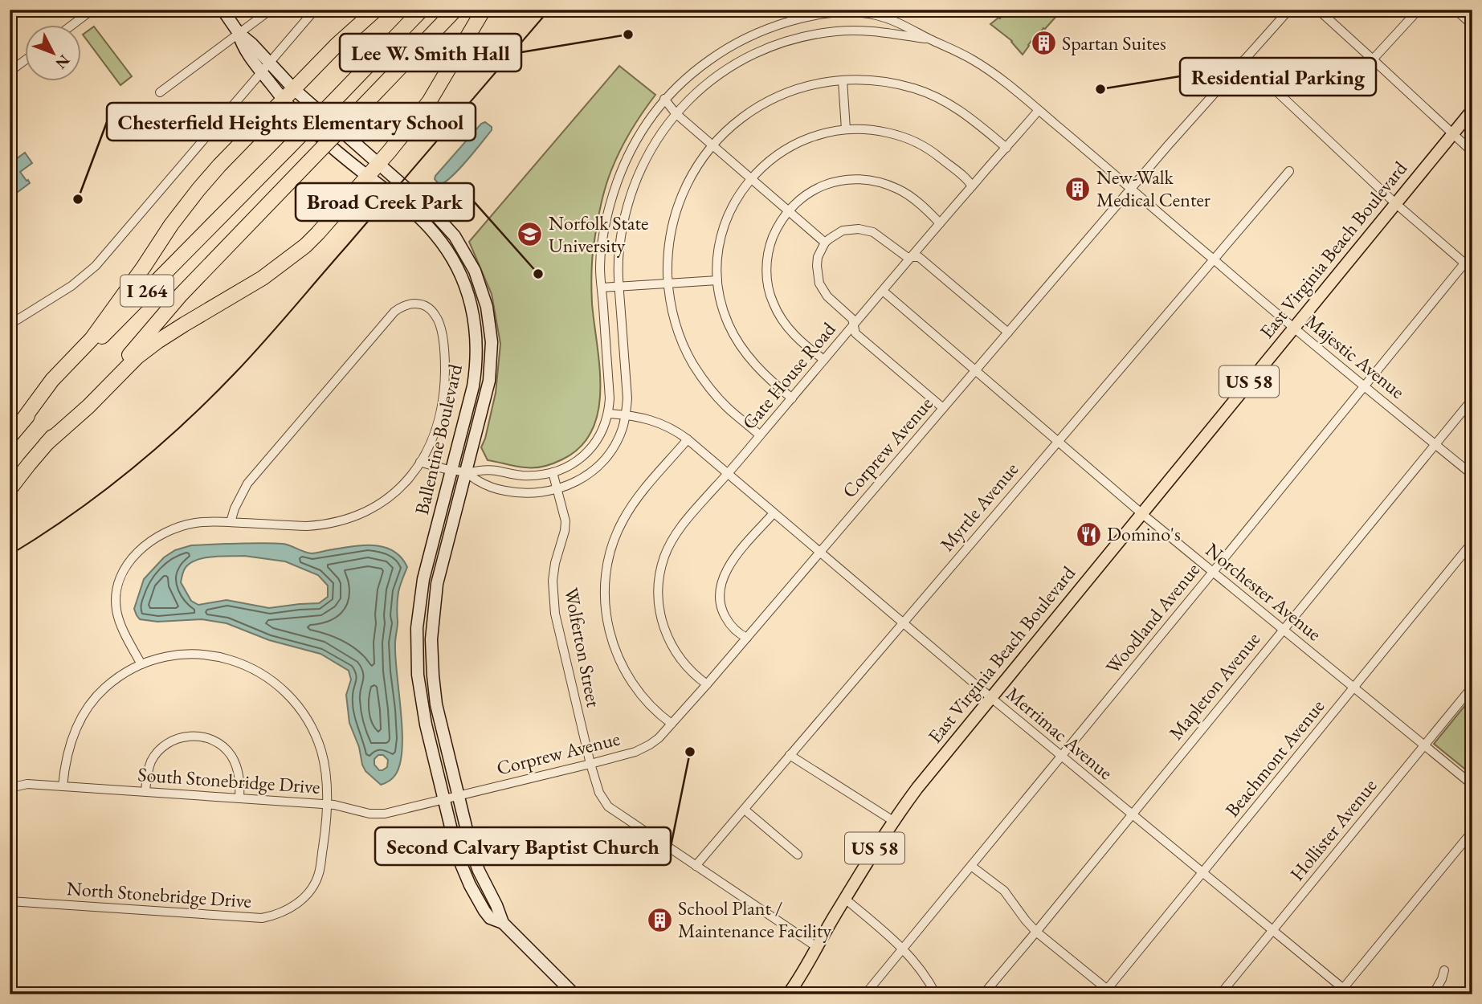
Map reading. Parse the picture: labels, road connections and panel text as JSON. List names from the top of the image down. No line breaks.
{"streets":{"highway":["I 264"],"main road":["East Virginia Beach Boulevard","US 58","Ballentine Boulevard"],"street":["Majestic Avenue","Gate House Road","Corprew Avenue","Myrtle Avenue","Norchester Avenue","Woodland Avenue","Wolferton Street","Mapleton Avenue","Merrimac Avenue","Beachmont Avenue","South Stonebridge Drive","Hollister Avenue","North Stonebridge Drive"]},"crossings":[["East Virginia Beach Boulevard","Majestic Avenue"],["East Virginia Beach Boulevard","Norchester Avenue"],["East Virginia Beach Boulevard","Wolferton Street"],["East Virginia Beach Boulevard","Merrimac Avenue"],["Majestic Avenue","Gate House Road"],["Majestic Avenue","Corprew Avenue"],["Majestic Avenue","Myrtle Avenue"],["Majestic Avenue","Woodland Avenue"],["Majestic Avenue","Mapleton Avenue"],["Majestic Avenue","Merrimac Avenue"],["Gate House Road","Corprew Avenue"],["Gate House Road","Norchester Avenue"],["Gate House Road","Merrimac Avenue"],["Ballentine Boulevard","Corprew Avenue"],["Ballentine Boulevard","South Stonebridge Drive"],["Corprew Avenue","Norchester Avenue"],["Corprew Avenue","Wolferton Street"],["Corprew Avenue","Merrimac Avenue"],["Corprew Avenue","South Stonebridge Drive"],["Myrtle Avenue","Norchester Avenue"],["Myrtle Avenue","Wolferton Street"],["Myrtle Avenue","Merrimac Avenue"],["Norchester Avenue","Woodland Avenue"],["Norchester Avenue","Mapleton Avenue"],["Norchester Avenue","Beachmont Avenue"],["Norchester Avenue","Hollister Avenue"],["Woodland Avenue","Merrimac Avenue"],["Mapleton Avenue","Merrimac Avenue"],["Merrimac Avenue","Beachmont Avenue"],["Merrimac Avenue","Hollister Avenue"],["South Stonebridge Drive","North Stonebridge Drive"]],"places":{"other":["Lee W. Smith Hall","Residential Parking","Chesterfield Heights Elementary School","Broad Creek Park","Second Calvary Baptist Church"],"building":["Spartan Suites","New-Walk Medical Center","School Plant / Maintenance Facility"],"school or university":["Norfolk State University"],"restaurant":["Domino's"]},"north":"bottom right"}
